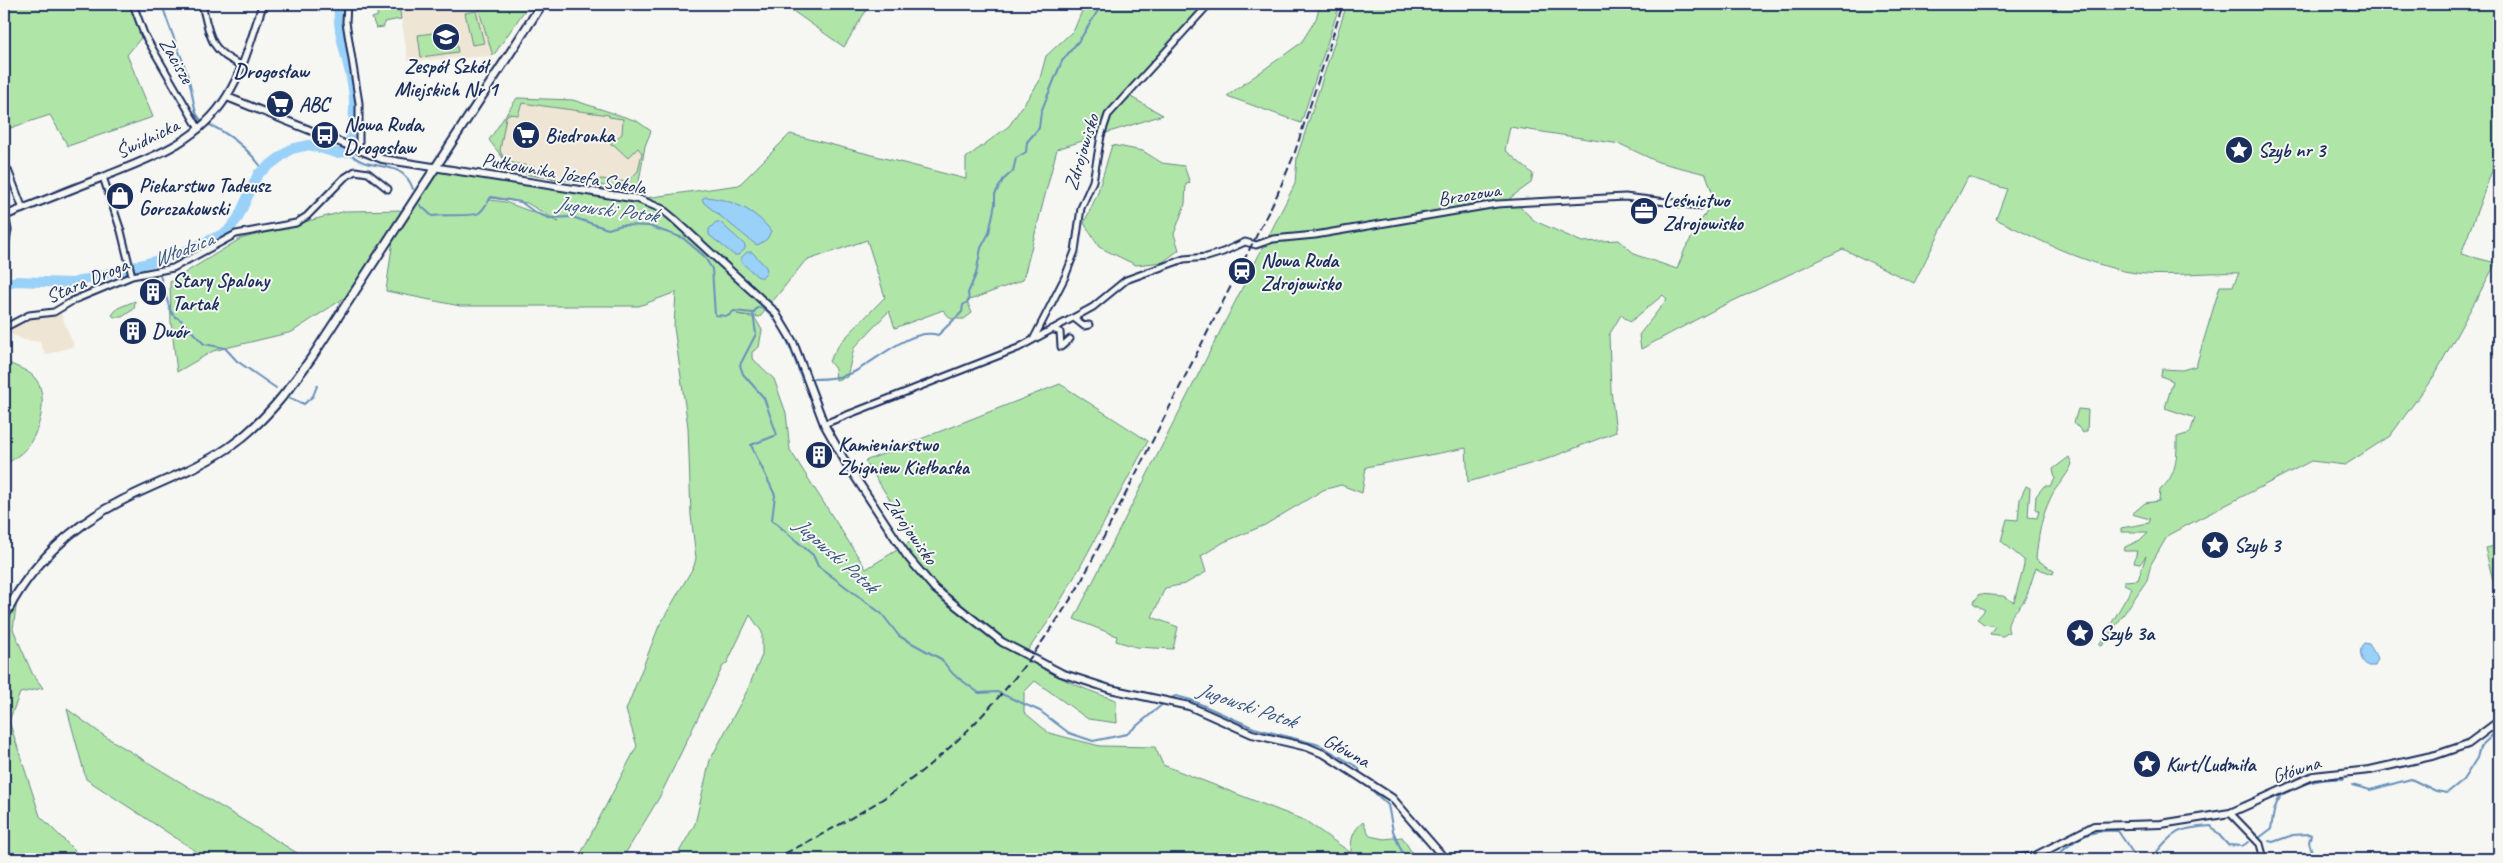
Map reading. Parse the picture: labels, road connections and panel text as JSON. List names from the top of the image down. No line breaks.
{"streets":{"street":["Zacisze","Świdnicka","Zdrojowisko","Pułkownika Józefa Sokola","Brzozowa","Stara Droga","Główna"]},"crossings":[["Zacisze","Świdnicka"],["Świdnicka","Pułkownika Józefa Sokola"],["Zdrojowisko","Pułkownika Józefa Sokola"],["Zdrojowisko","Główna"]],"districts":["Drogosław"],"water":["Jugowski Potok","Włodzica"],"places":{"school or university":["Zespół Szkół Miejskich Nr 1"],"supermarket":["ABC","Biedronka"],"bus stop":["Nowa Ruda, Drogosław"],"place":["Szyb nr 3","Szyb 3","Szyb 3a","Kurt/Ludmiła"],"shop":["Piekarstwo Tadeusz Gorczakowski"],"office":["Leśnictwo Zdrojowisko"],"station":["Nowa Ruda Zdrojowisko"],"building":["Stary Spalony Tartak","Dwór","Kamieniarstwo Zbigniew Kiełbaska"]}}
